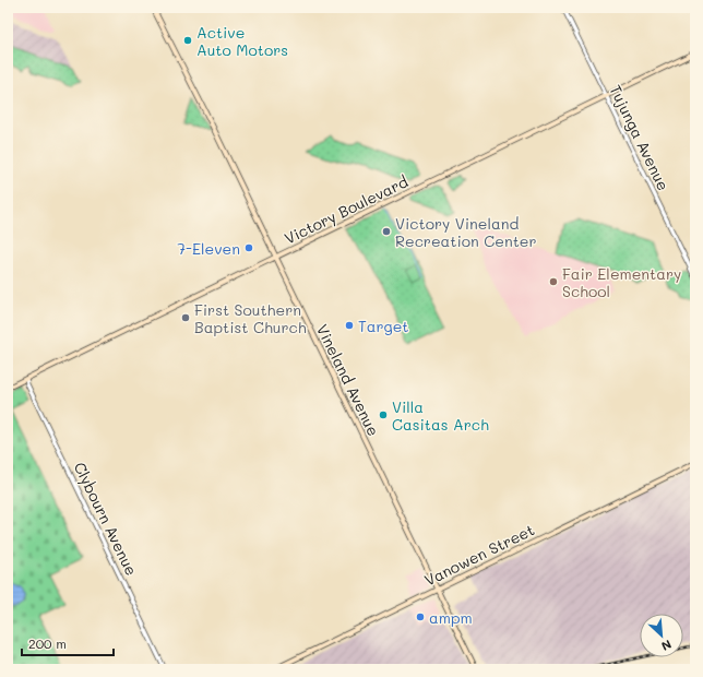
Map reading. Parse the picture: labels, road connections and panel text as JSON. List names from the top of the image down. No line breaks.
{"streets":{"main road":["Victory Boulevard","Vineland Avenue","Vanowen Street"],"street":["Tujunga Avenue","Clybourn Avenue"]},"crossings":[["Tujunga Avenue","Victory Boulevard"],["Victory Boulevard","Vineland Avenue"],["Victory Boulevard","Clybourn Avenue"],["Vineland Avenue","Vanowen Street"]],"places":["Active Auto Motors","Victory Vineland Recreation Center","7-Eleven","Fair Elementary School","First Southern Baptist Church","Target","Villa Casitas Arch","ampm"],"scale_bar":"200 m","north":"bottom right"}
